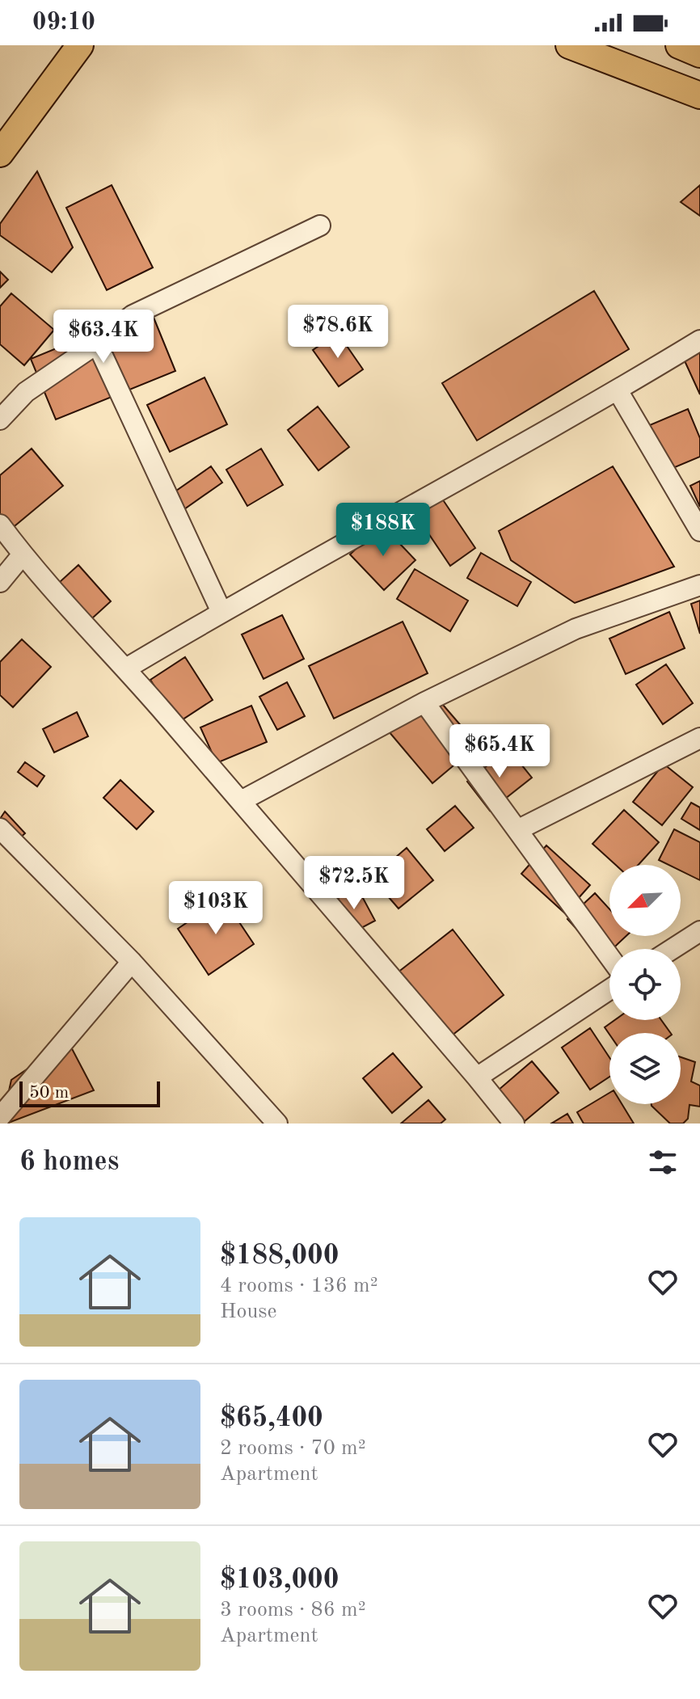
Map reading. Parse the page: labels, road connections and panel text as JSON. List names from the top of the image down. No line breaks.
{"scale_bar":"50 m","north":"bottom left","page":{"status":"09:10","price":["$78.6K","$63.4K","$188K","$65.4K","$72.5K","$103K"],"scale":"50 m","heading":"6 homes","list":[{"name":"$188,000","note":"4 rooms · 136 m² · House"},{"name":"$65,400","note":"2 rooms · 70 m² · Apartment"},{"name":"$103,000","note":"3 rooms · 86 m² · Apartment"}]}}
